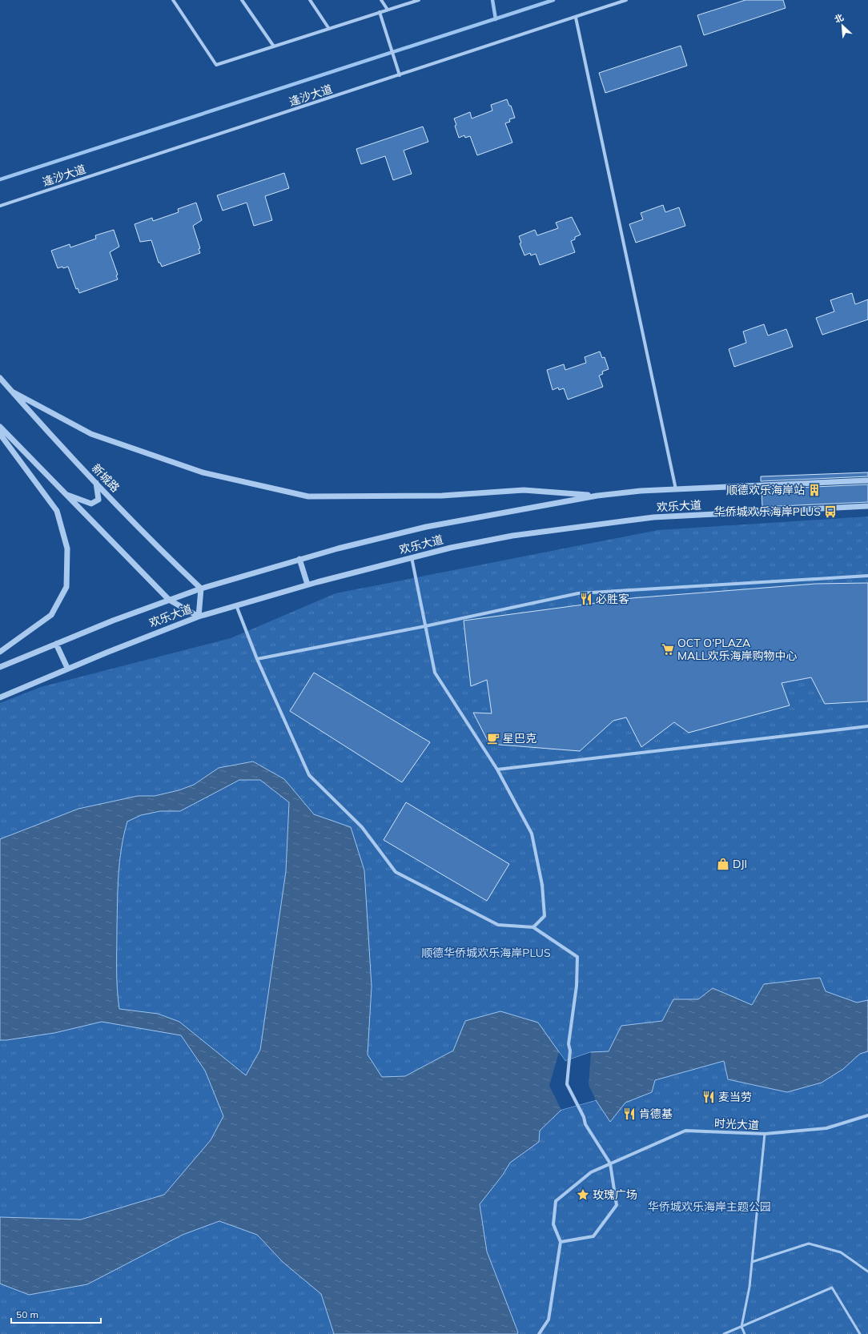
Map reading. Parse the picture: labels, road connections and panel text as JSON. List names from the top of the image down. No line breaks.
{"streets":{"street":["逢沙大道","新城路","欢乐大道","时光大道"]},"crossings":[["新城路","欢乐大道"]],"parks":["顺德华侨城欢乐海岸PLUS","华侨城欢乐海岸主题公园"],"places":{"building":["顺德欢乐海岸站"],"bus stop":["华侨城欢乐海岸PLUS"],"restaurant":["必胜客","麦当劳","肯德基"],"supermarket":["OCT O'PLAZA MALL欢乐海岸购物中心"],"cafe":["星巴克"],"shop":["DJI"],"place":["玫瑰广场"]},"scale_bar":"50 m","north":"top left"}
